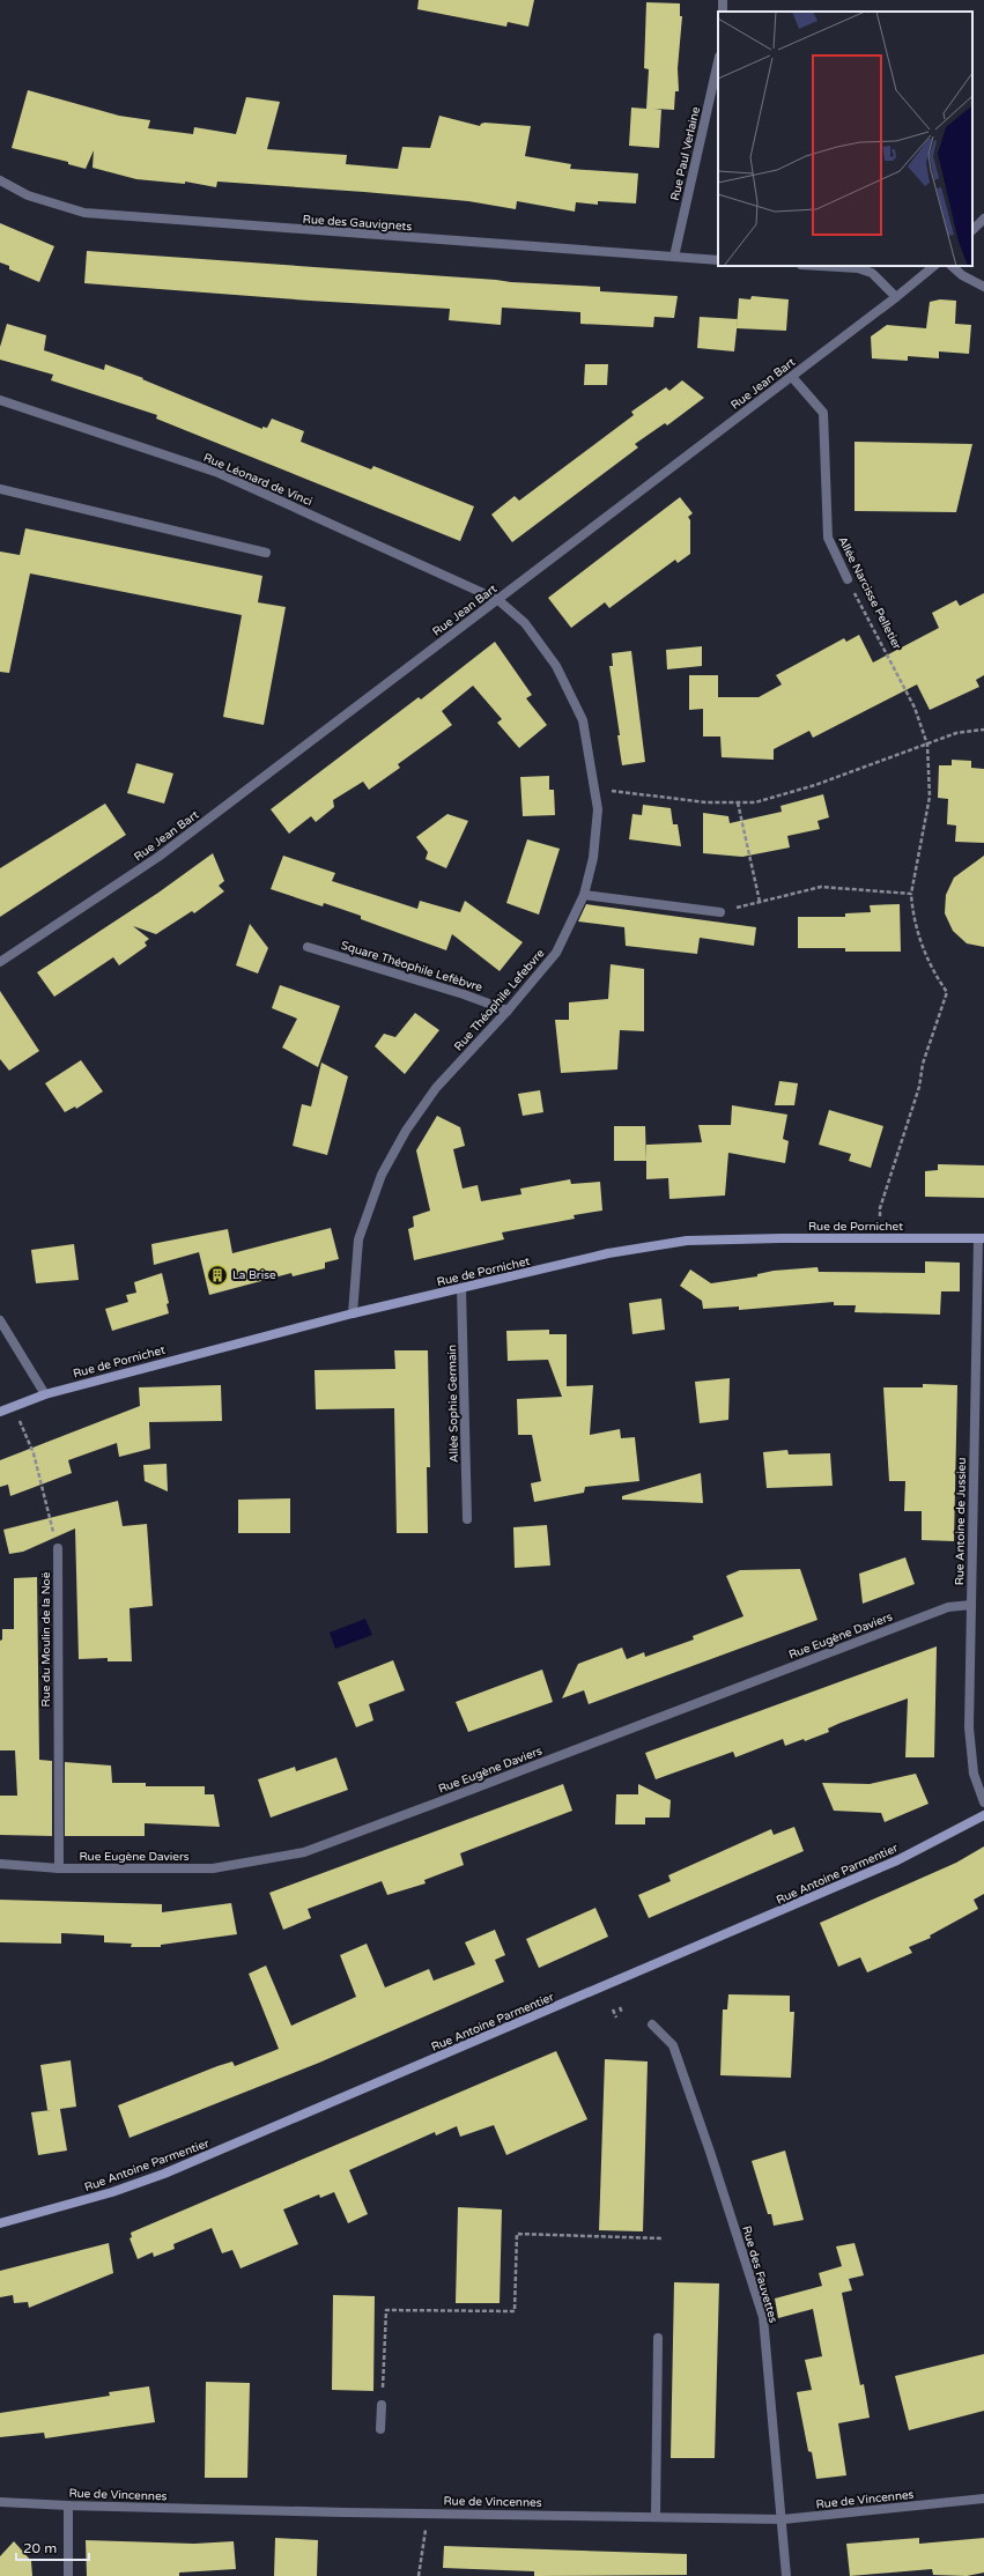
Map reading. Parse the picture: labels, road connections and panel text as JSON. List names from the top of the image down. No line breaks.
{"streets":{"main road":["Rue de Pornichet","Rue Antoine Parmentier"],"street":["Rue Paul Verlaine","Rue des Gauvignets","Rue Jean Bart","Rue Léonard de Vinci","Allée Narcisse Pelletier","Square Théophile Lefèbvre","Rue Théophile Lefebvre","Allée Sophie Germain","Rue Antoine de Jussieu","Rue Eugène Daviers","Rue du Moulin de la Noë","Rue des Fauvettes","Rue de Vincennes"]},"crossings":[["Rue Paul Verlaine","Rue des Gauvignets"],["Rue Jean Bart","Rue Léonard de Vinci"],["Rue Jean Bart","Allée Narcisse Pelletier"],["Rue Jean Bart","Rue Théophile Lefebvre"],["Rue Léonard de Vinci","Rue Théophile Lefebvre"],["Square Théophile Lefèbvre","Rue Théophile Lefebvre"],["Rue Théophile Lefebvre","Rue de Pornichet"],["Rue de Pornichet","Allée Sophie Germain"],["Rue de Pornichet","Rue Antoine de Jussieu"],["Rue Antoine de Jussieu","Rue Eugène Daviers"],["Rue Eugène Daviers","Rue du Moulin de la Noë"],["Rue des Fauvettes","Rue de Vincennes"]],"places":{"building":["La Brise"]},"scale_bar":"20 m"}
